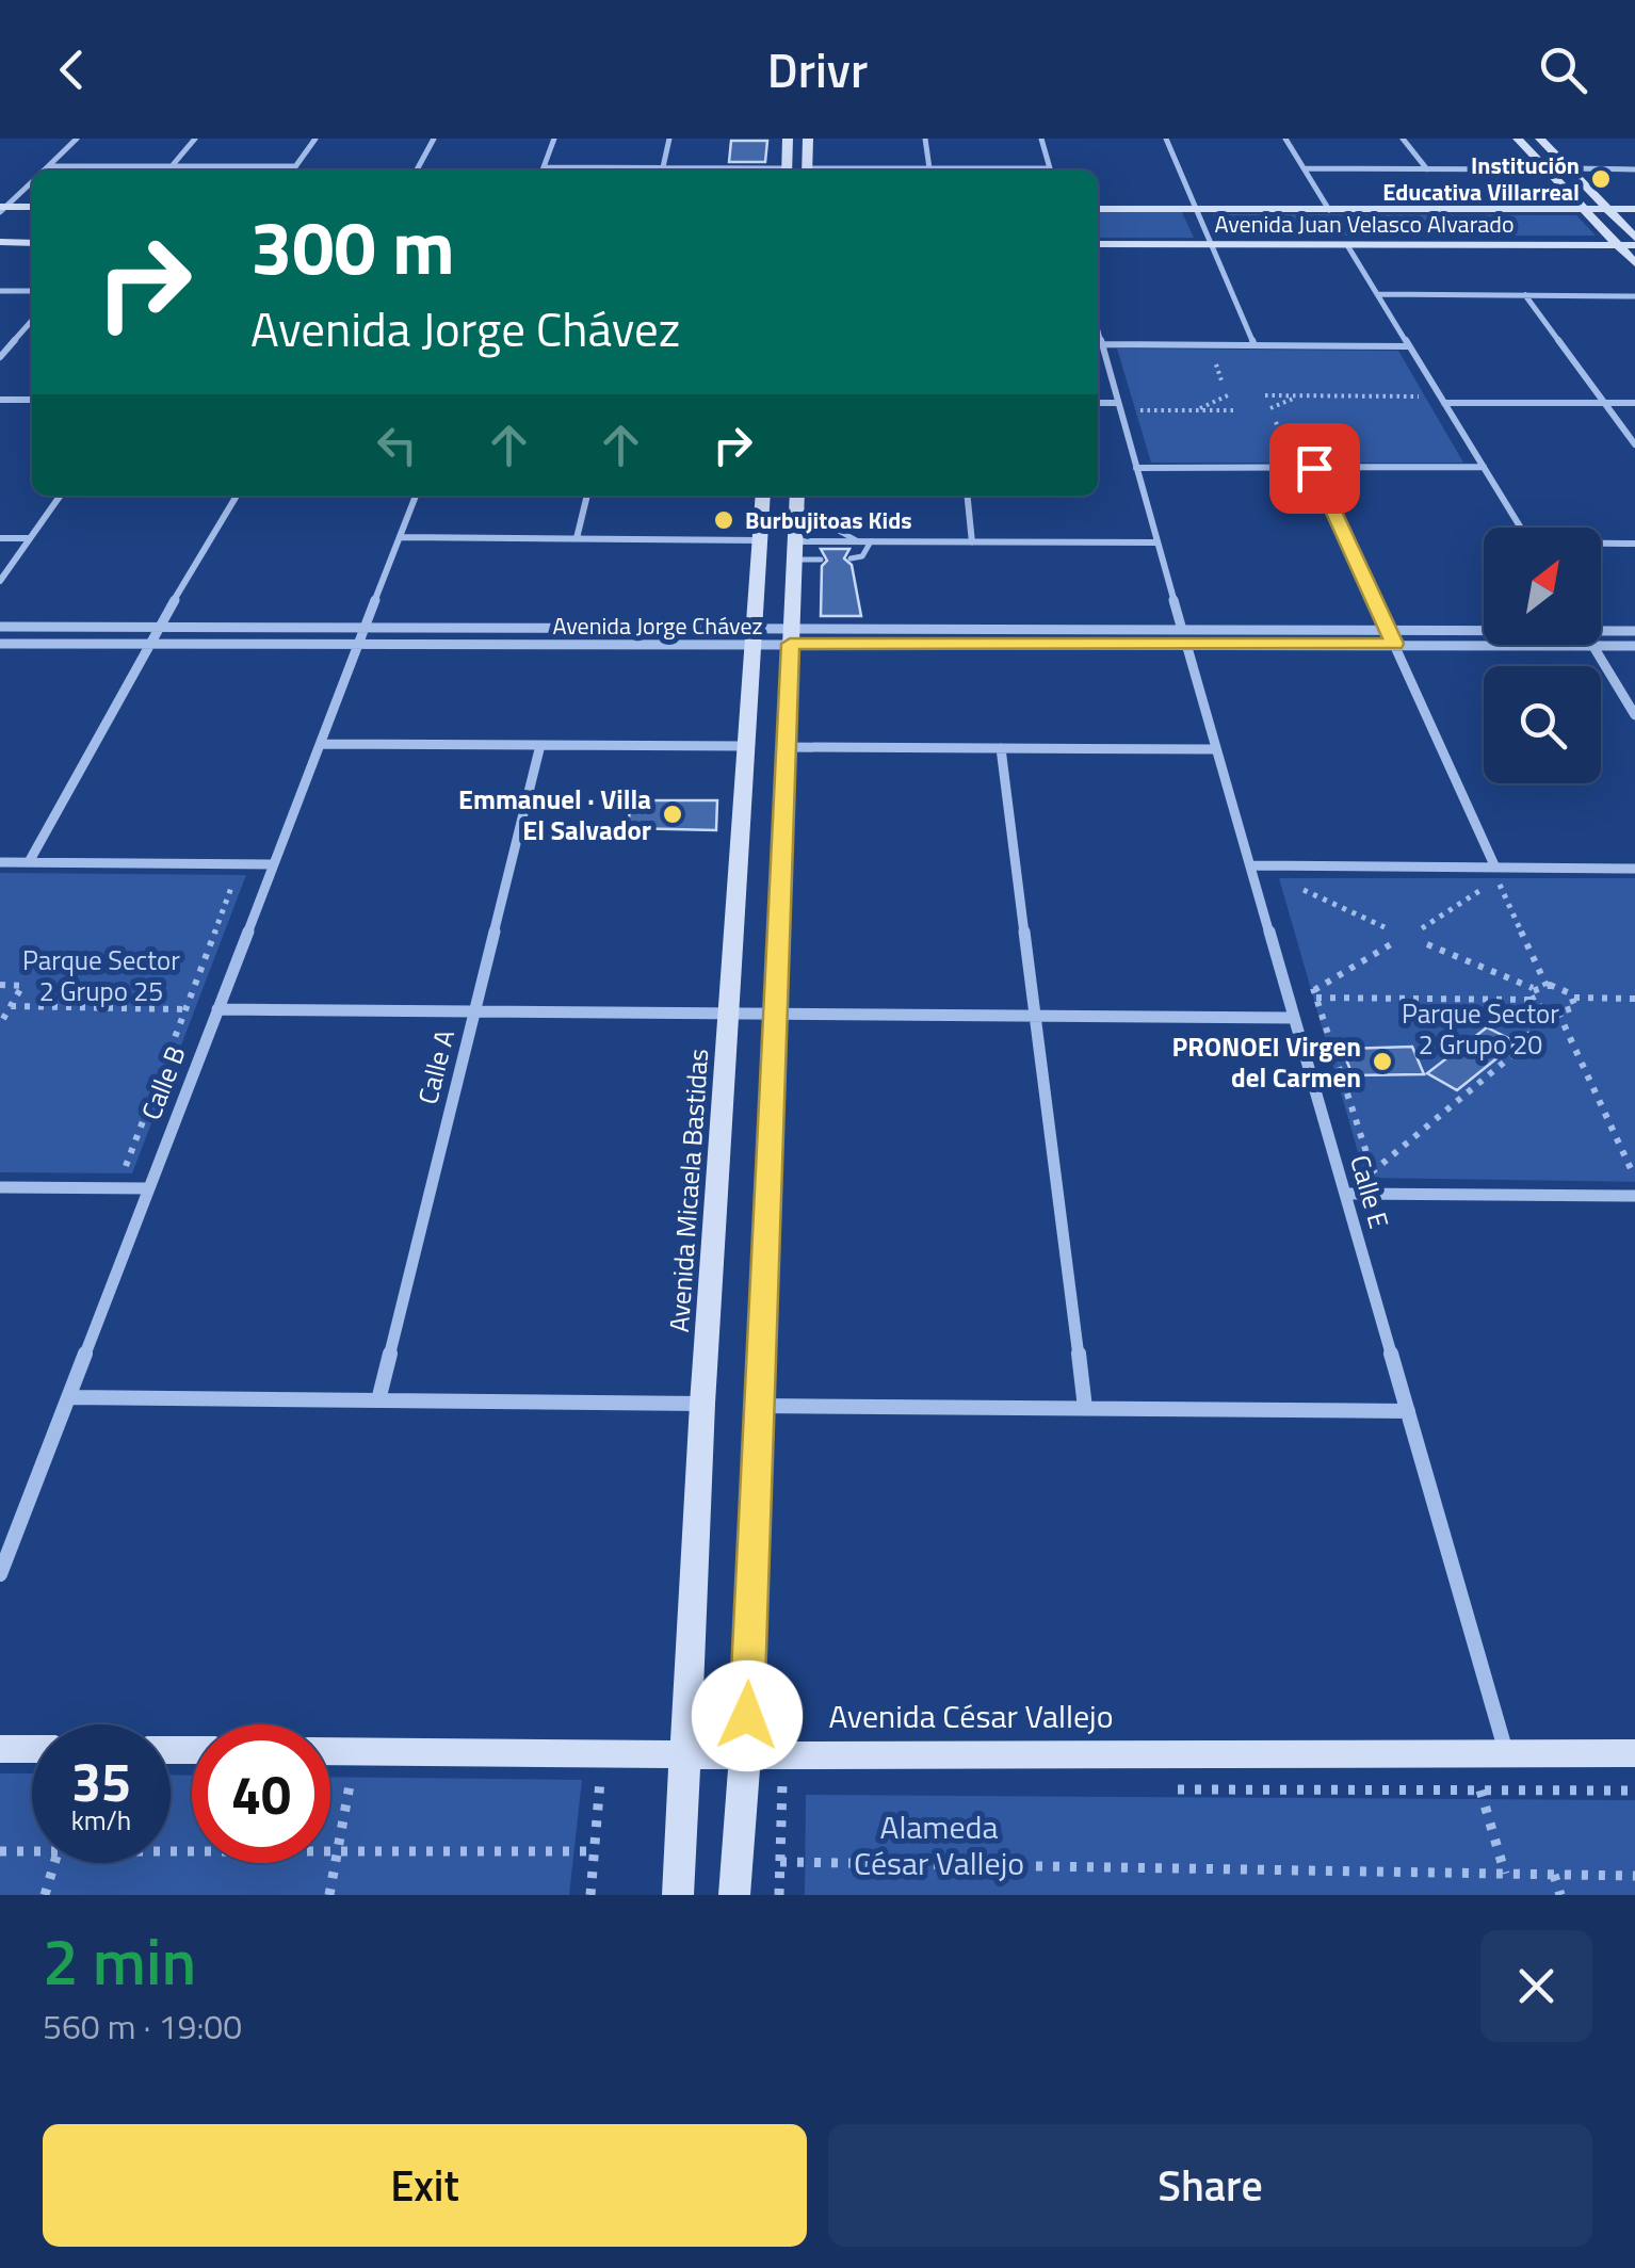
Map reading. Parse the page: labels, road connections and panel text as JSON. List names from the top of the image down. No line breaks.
{"streets":{"street":["Avenida Juan Velasco Alvarado","Avenida Jorge Chávez","Calle A","Calle B","Avenida Micaela Bastidas","Calle E","Avenida César Vallejo"]},"crossings":[["Avenida Jorge Chávez","Calle B"],["Avenida Jorge Chávez","Avenida Micaela Bastidas"],["Avenida Jorge Chávez","Calle E"],["Avenida Micaela Bastidas","Avenida César Vallejo"],["Calle E","Avenida César Vallejo"]],"parks":["Parque Sector 2 Grupo 25","Parque Sector 2 Grupo 20","Alameda César Vallejo"],"places":["Institución Educativa Villarreal","Burbujitoas Kids","Emmanuel · Villa El Salvador","PRONOEI Virgen del Carmen"],"north":"top right","page":{"header":"Drivr","turn":["300 m","Avenida Jorge Chávez"],"speed":"35 km/h","limit":"40","heading":["2 min","560 m · 19:00"],"buttons":["Exit","Share"]}}
